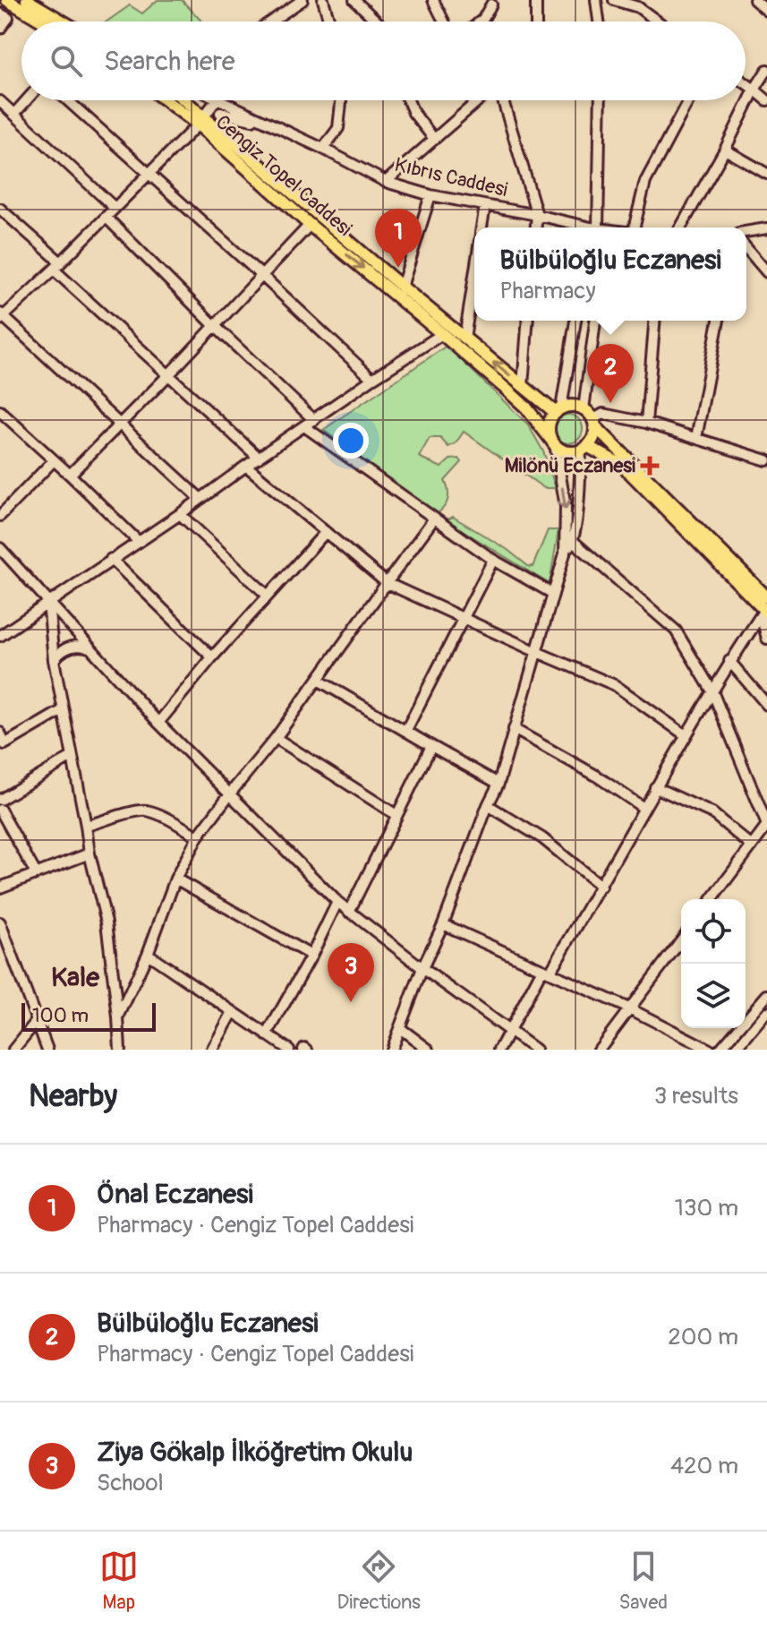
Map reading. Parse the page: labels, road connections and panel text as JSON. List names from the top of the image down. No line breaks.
{"streets":{"main road":["Cengiz Topel Caddesi"],"street":["Kıbrıs Caddesi"]},"districts":["Kale"],"places":{"health":["Milönü Eczanesi"]},"scale_bar":"100 m","page":{"search":"Search here","pins":["1","2","3"],"popup":["Bülbüloğlu Eczanesi","Pharmacy"],"scale":"100 m","heading":["Nearby","3 results"],"list":[{"mark":"1","name":"Önal Eczanesi","note":"Pharmacy · Cengiz Topel Caddesi","value":"130 m"},{"mark":"2","name":"Bülbüloğlu Eczanesi","note":"Pharmacy · Cengiz Topel Caddesi","value":"200 m"},{"mark":"3","name":"Ziya Gökalp İlköğretim Okulu","note":"School","value":"420 m"}],"nav":["Map","Directions","Saved"]}}
